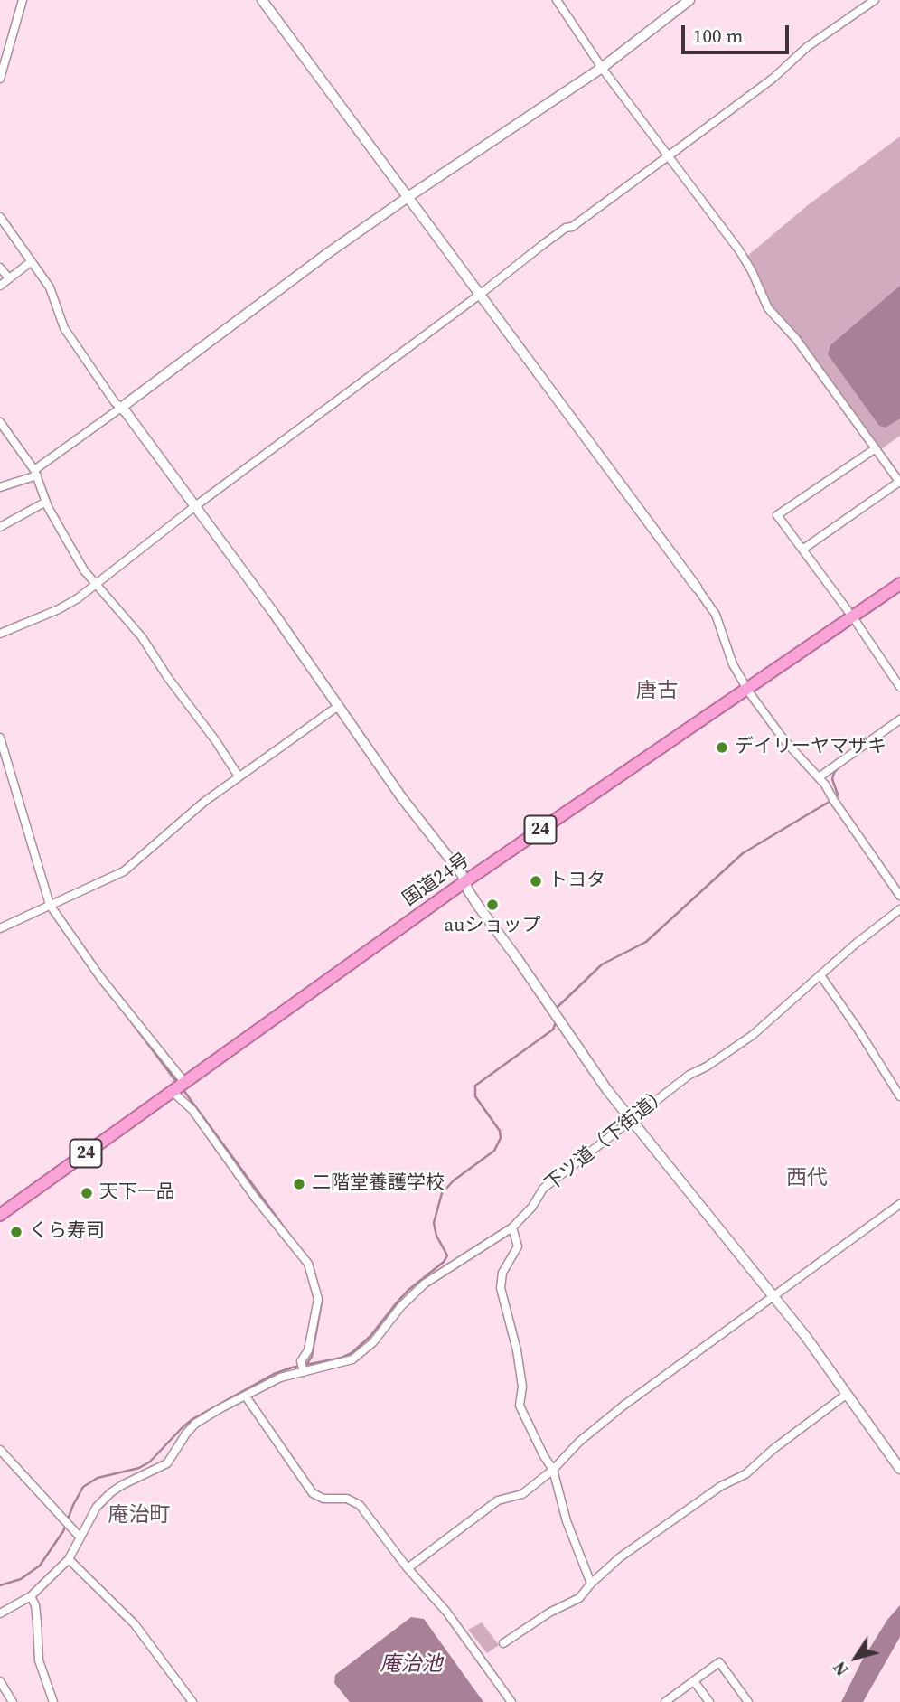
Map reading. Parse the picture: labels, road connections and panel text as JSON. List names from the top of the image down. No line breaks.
{"streets":{"highway":["24","国道24号"],"street":["下ツ道（下街道）"]},"districts":["唐古","西代","庵治町"],"water":["庵治池"],"places":["デイリーヤマザキ","トヨタ","auショップ","二階堂養護学校","天下一品","くら寿司"],"scale_bar":"100 m","north":"bottom left"}
